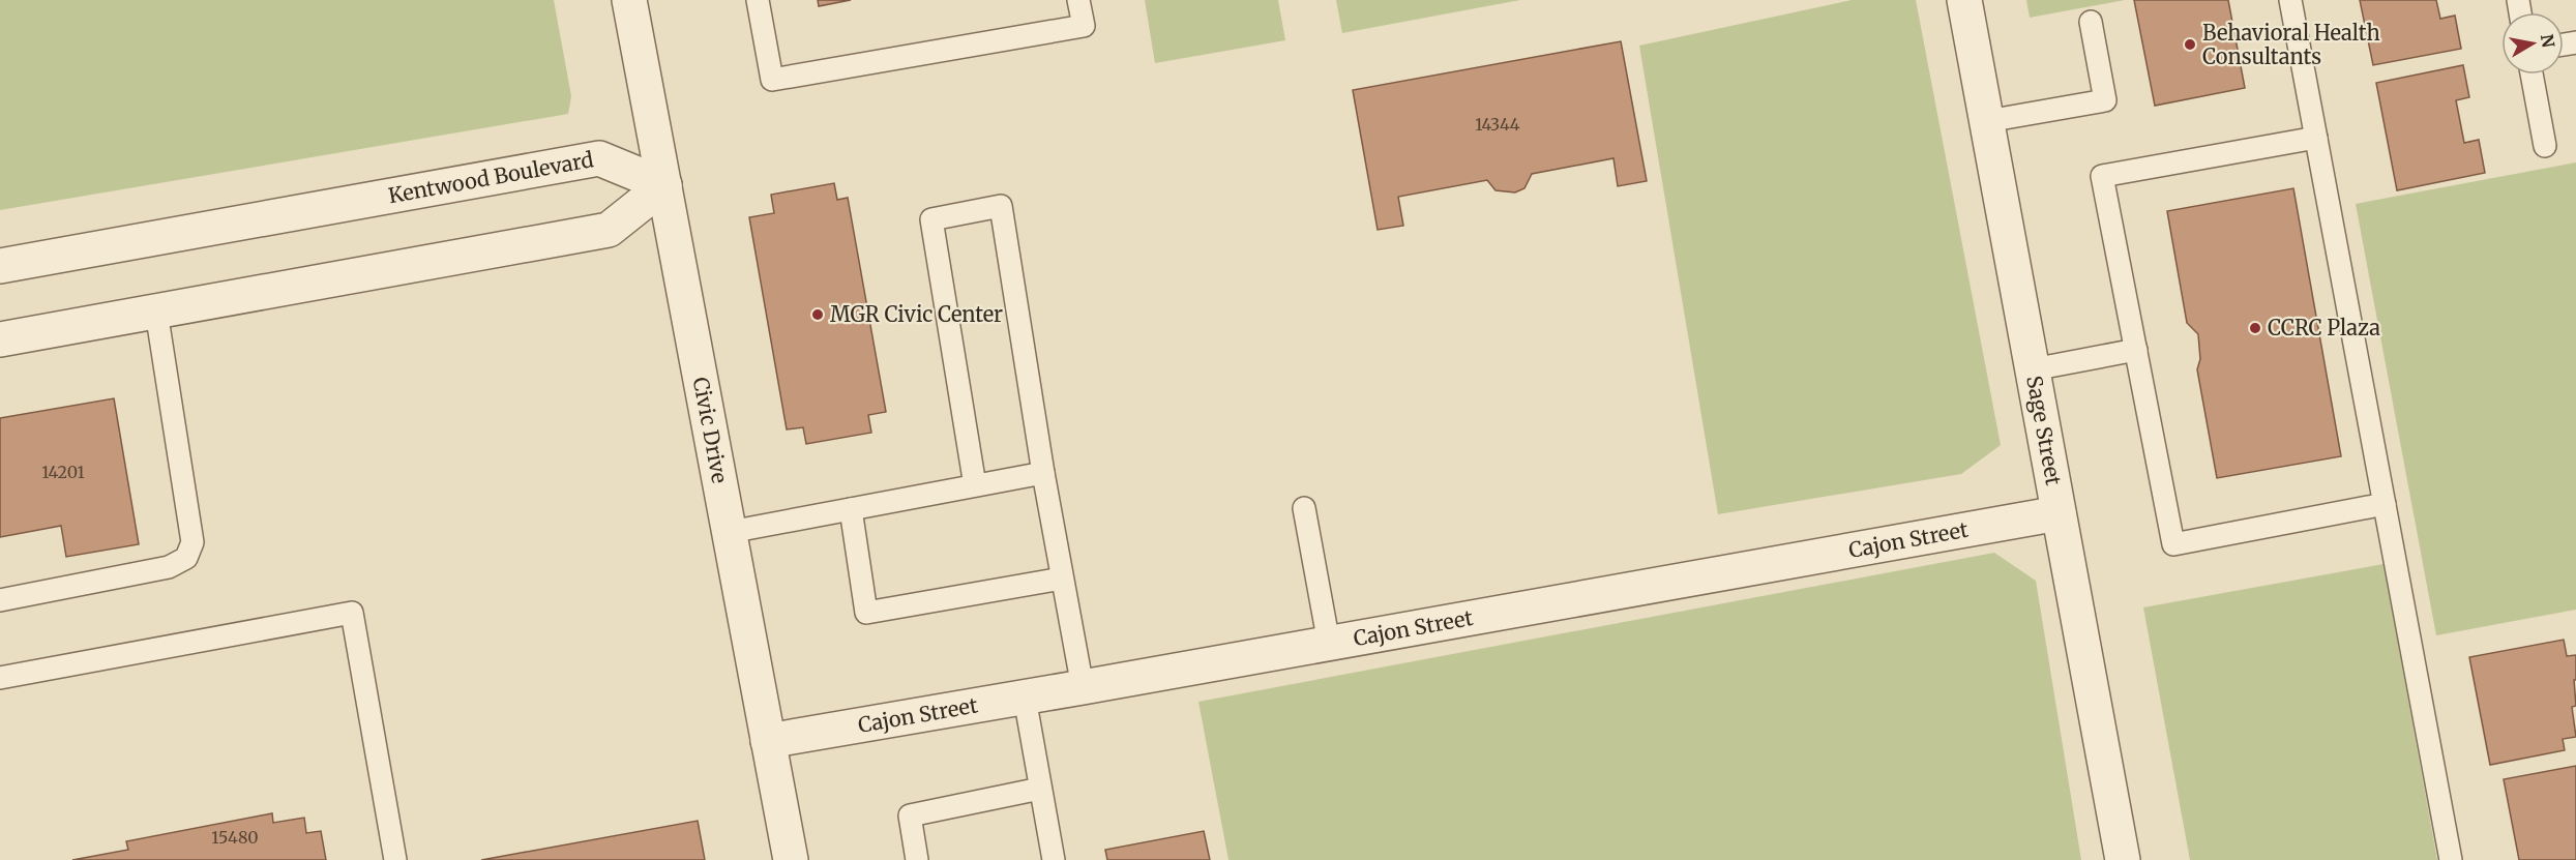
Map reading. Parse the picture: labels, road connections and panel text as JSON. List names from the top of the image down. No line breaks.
{"streets":{"street":["Kentwood Boulevard","Civic Drive","Sage Street","Cajon Street"]},"crossings":[["Kentwood Boulevard","Civic Drive"],["Civic Drive","Cajon Street"],["Sage Street","Cajon Street"]],"places":["Behavioral Health Consultants","MGR Civic Center","CCRC Plaza"],"house_numbers":["14344","14201","15480"],"north":"right"}
